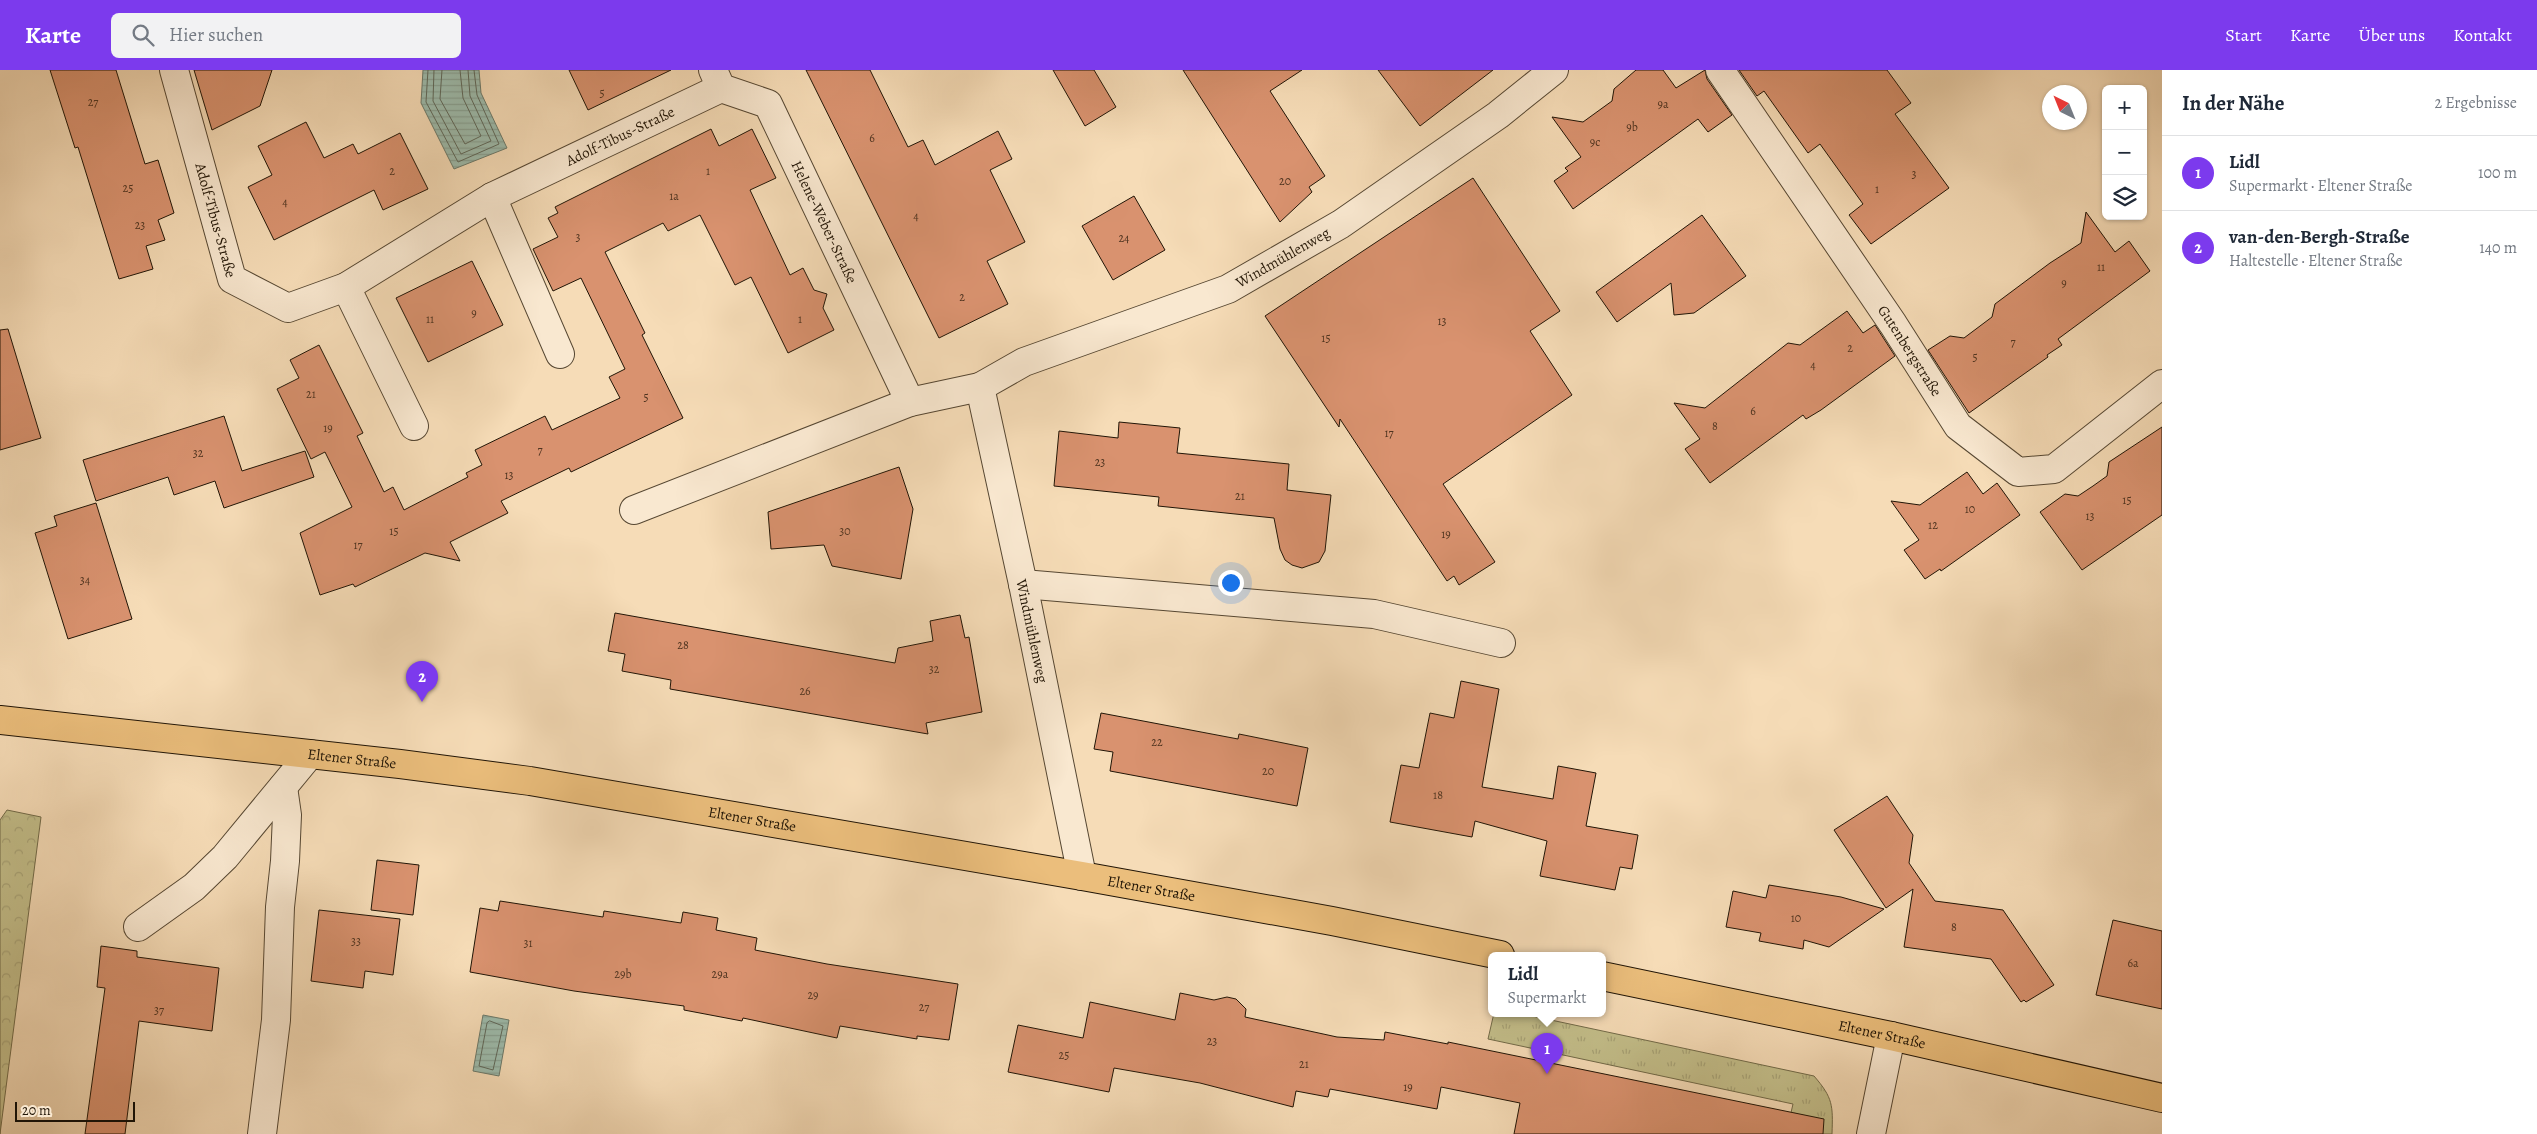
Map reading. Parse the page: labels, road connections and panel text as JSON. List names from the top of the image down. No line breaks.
{"streets":{"main road":["Eltener Straße"],"street":["Adolf-Tibus-Straße","Helene-Weber-Straße","Windmühlenweg","Gutenbergstraße"]},"crossings":[["Adolf-Tibus-Straße","Helene-Weber-Straße"],["Helene-Weber-Straße","Windmühlenweg"],["Windmühlenweg","Eltener Straße"]],"house_numbers":["5","27","9a","9b","6","9c","2","1","3","20","25","1","1a","4","4","23","3","24","11","9","2","9","11","1","13","15","7","2","5","4","21","5","6","8","19","17","7","32","23","13","21","15","10","13","12","15","30","19","17","34","28","32","26","22","20","18","10","8","33","31","6a","29b","29a","29","27","37","23","25","21","19"],"scale_bar":"20 m","north":"top left","page":{"header":"Karte","search":"Hier suchen","nav":["Start","Karte","Über uns","Kontakt"],"heading":["In der Nähe","2 Ergebnisse"],"map_buttons":["+","−"],"list":[{"mark":"1","name":"Lidl","note":"Supermarkt · Eltener Straße","value":"100 m"},{"mark":"2","name":"van-den-Bergh-Straße","note":"Haltestelle · Eltener Straße","value":"140 m"}],"pins":["2","1"],"popup":["Lidl","Supermarkt"],"scale":"20 m"}}
